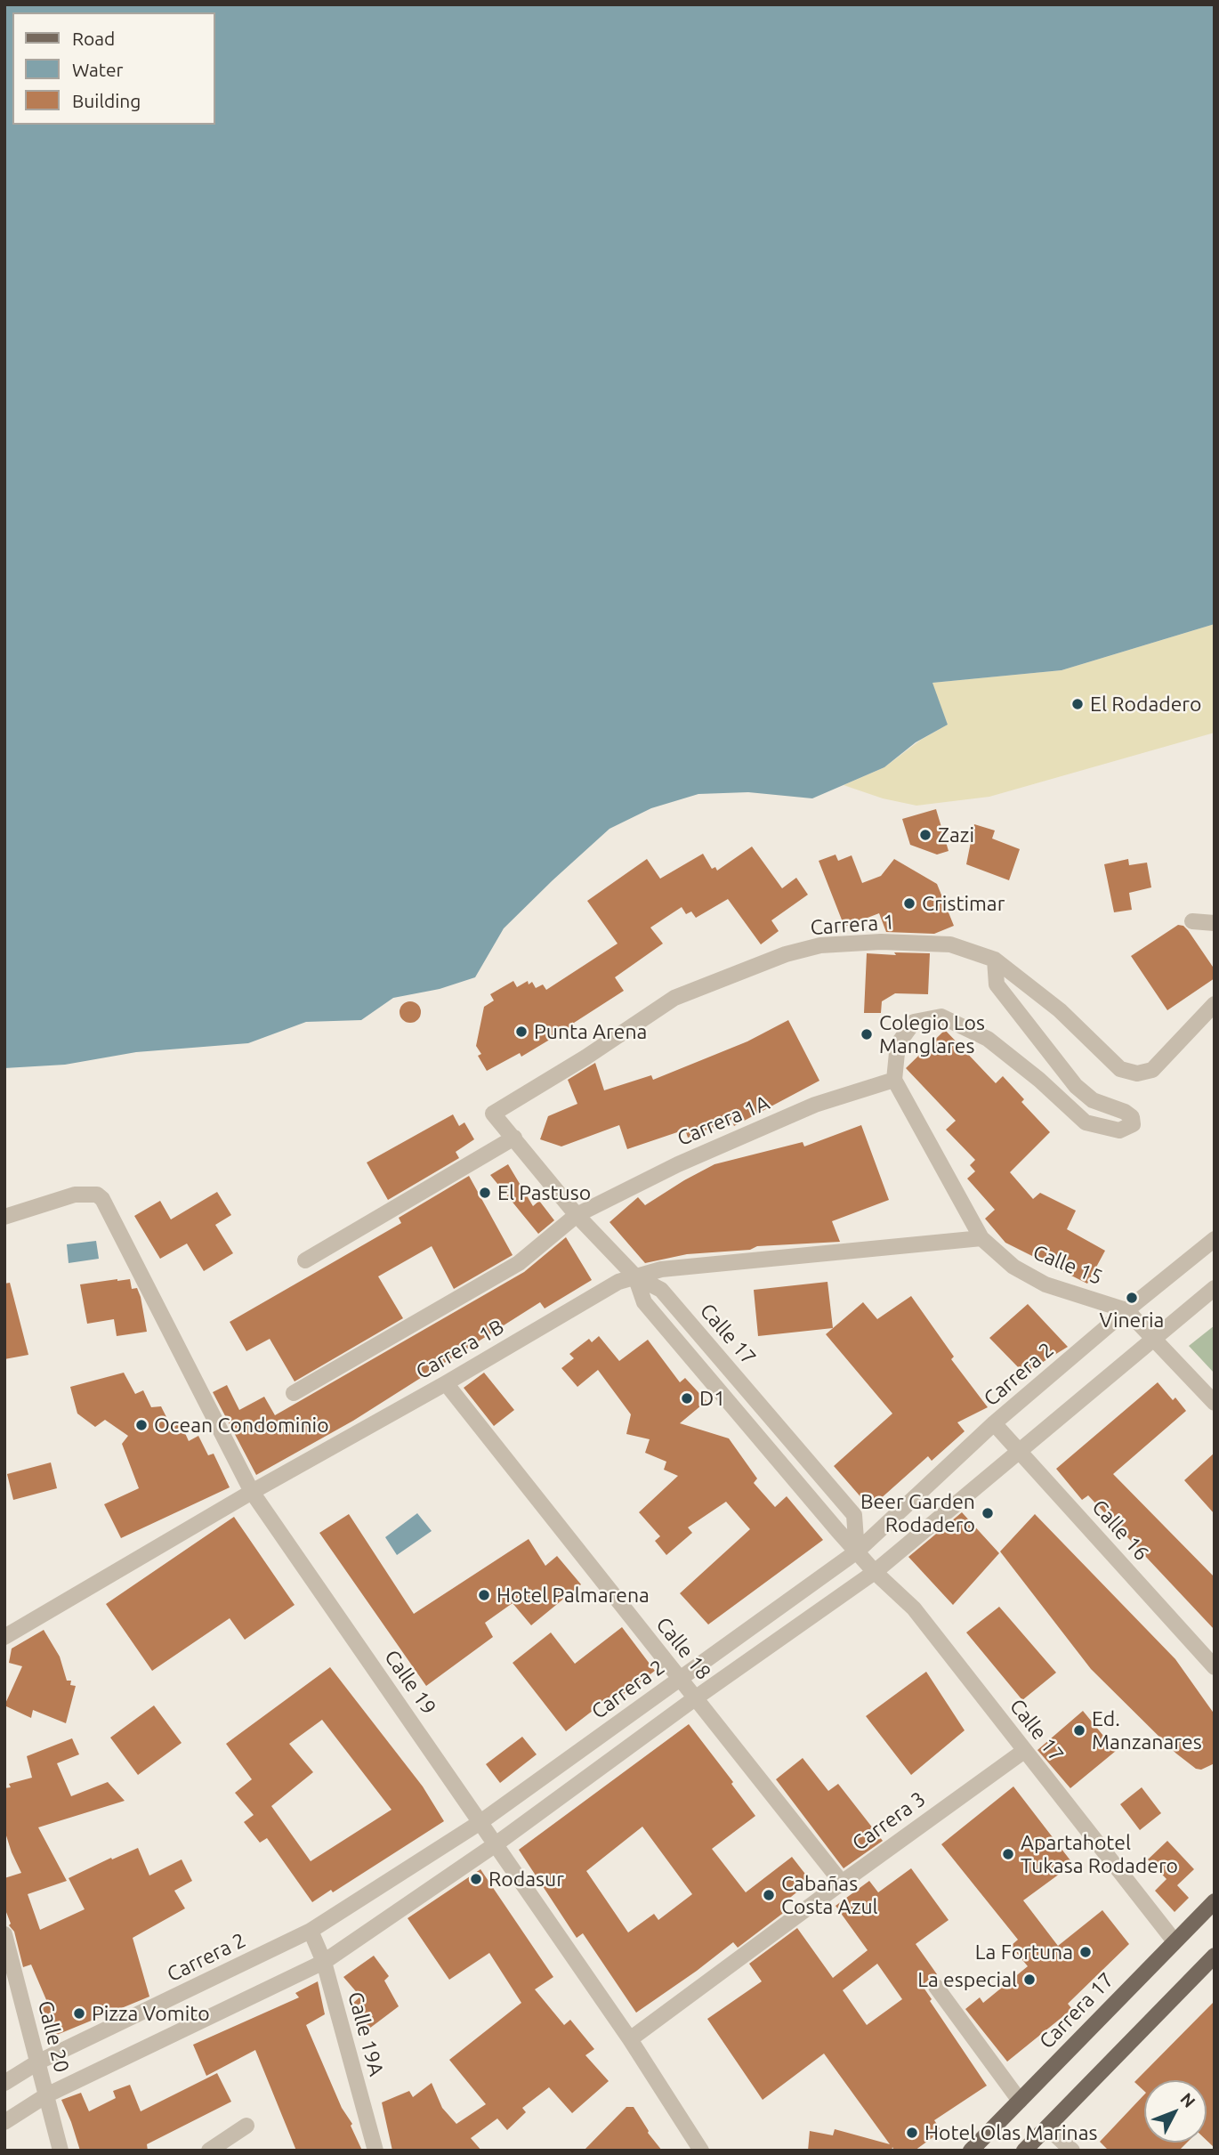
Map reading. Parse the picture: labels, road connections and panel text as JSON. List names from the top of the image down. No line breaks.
{"streets":{"main road":["Carrera 17"],"street":["Carrera 1","Carrera 1A","Calle 15","Calle 17","Carrera 1B","Carrera 2","Calle 16","Calle 18","Calle 19","Carrera 3","Calle 19A","Calle 20"]},"crossings":[["Carrera 1","Calle 17"],["Carrera 1A","Calle 15"],["Carrera 1A","Calle 17"],["Calle 15","Carrera 1B"],["Calle 15","Carrera 2"],["Calle 17","Carrera 1B"],["Calle 17","Carrera 2"],["Calle 17","Carrera 3"],["Calle 17","Carrera 17"],["Carrera 1B","Calle 18"],["Carrera 1B","Calle 19"],["Carrera 2","Calle 16"],["Carrera 2","Calle 18"],["Carrera 2","Calle 19"],["Carrera 2","Calle 19A"],["Carrera 2","Calle 20"],["Calle 18","Carrera 3"],["Calle 19","Carrera 3"]],"places":["El Rodadero","Zazi","Cristimar","Punta Arena","Colegio Los Manglares","El Pastuso","Vineria","D1","Ocean Condominio","Beer Garden Rodadero","Hotel Palmarena","Ed. Manzanares","Apartahotel Tukasa Rodadero","Rodasur","Cabañas Costa Azul","La Fortuna","La especial","Pizza Vomito","Hotel Olas Marinas"],"legend":["Road","Water","Building"],"north":"top right"}
